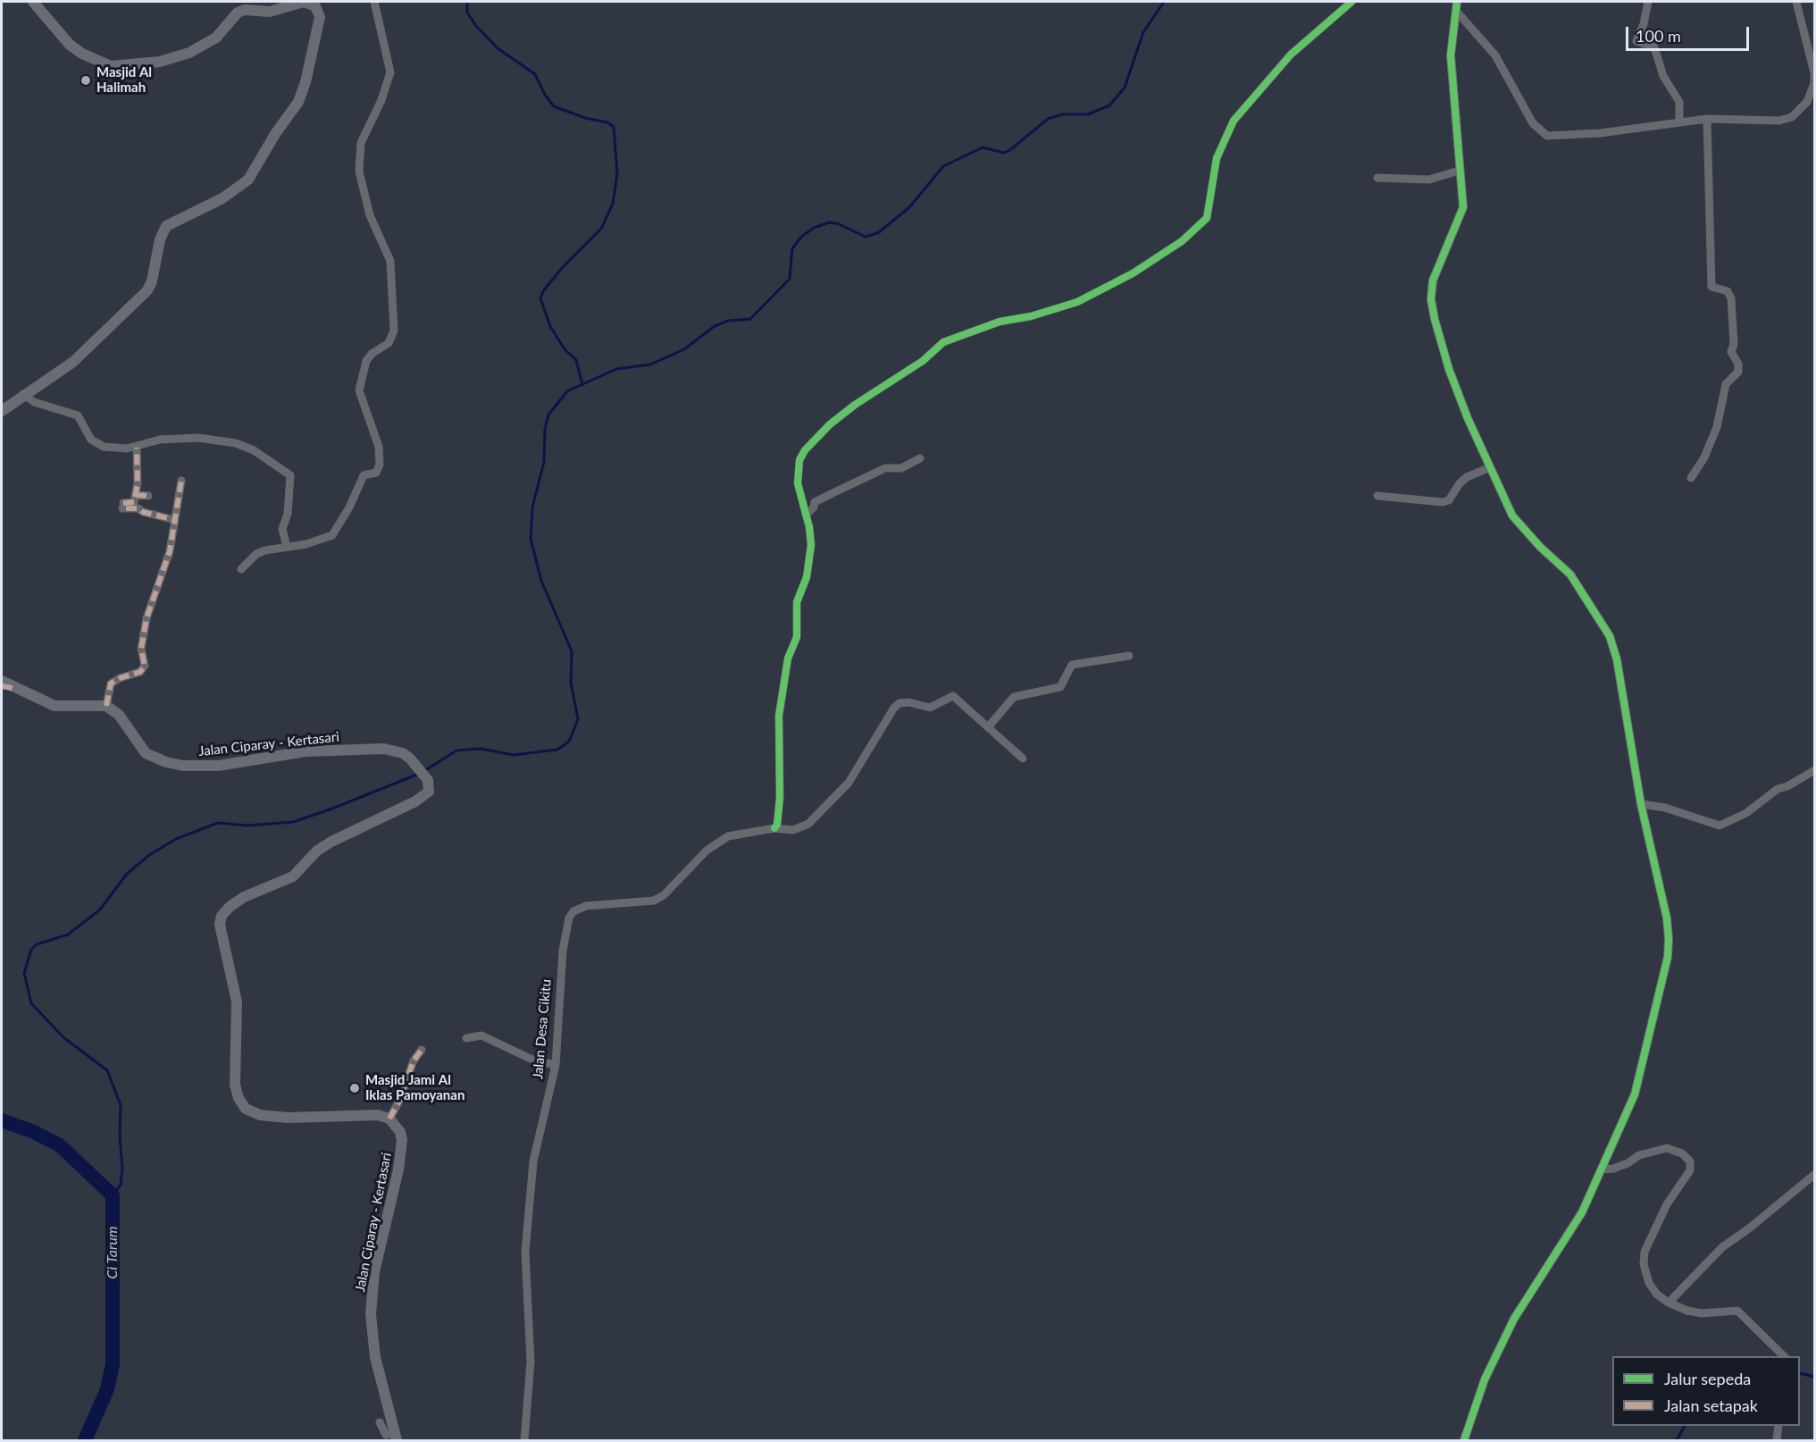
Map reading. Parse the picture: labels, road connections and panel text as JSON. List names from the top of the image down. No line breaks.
{"streets":{"main road":["Jalan Ciparay - Kertasari"],"street":["Jalan Desa Cikitu"]},"water":["Ci Tarum"],"places":["Masjid Al Halimah","Masjid Jami Al Iklas Pamoyanan"],"legend":["Jalur sepeda","Jalan setapak"],"scale_bar":"100 m"}
